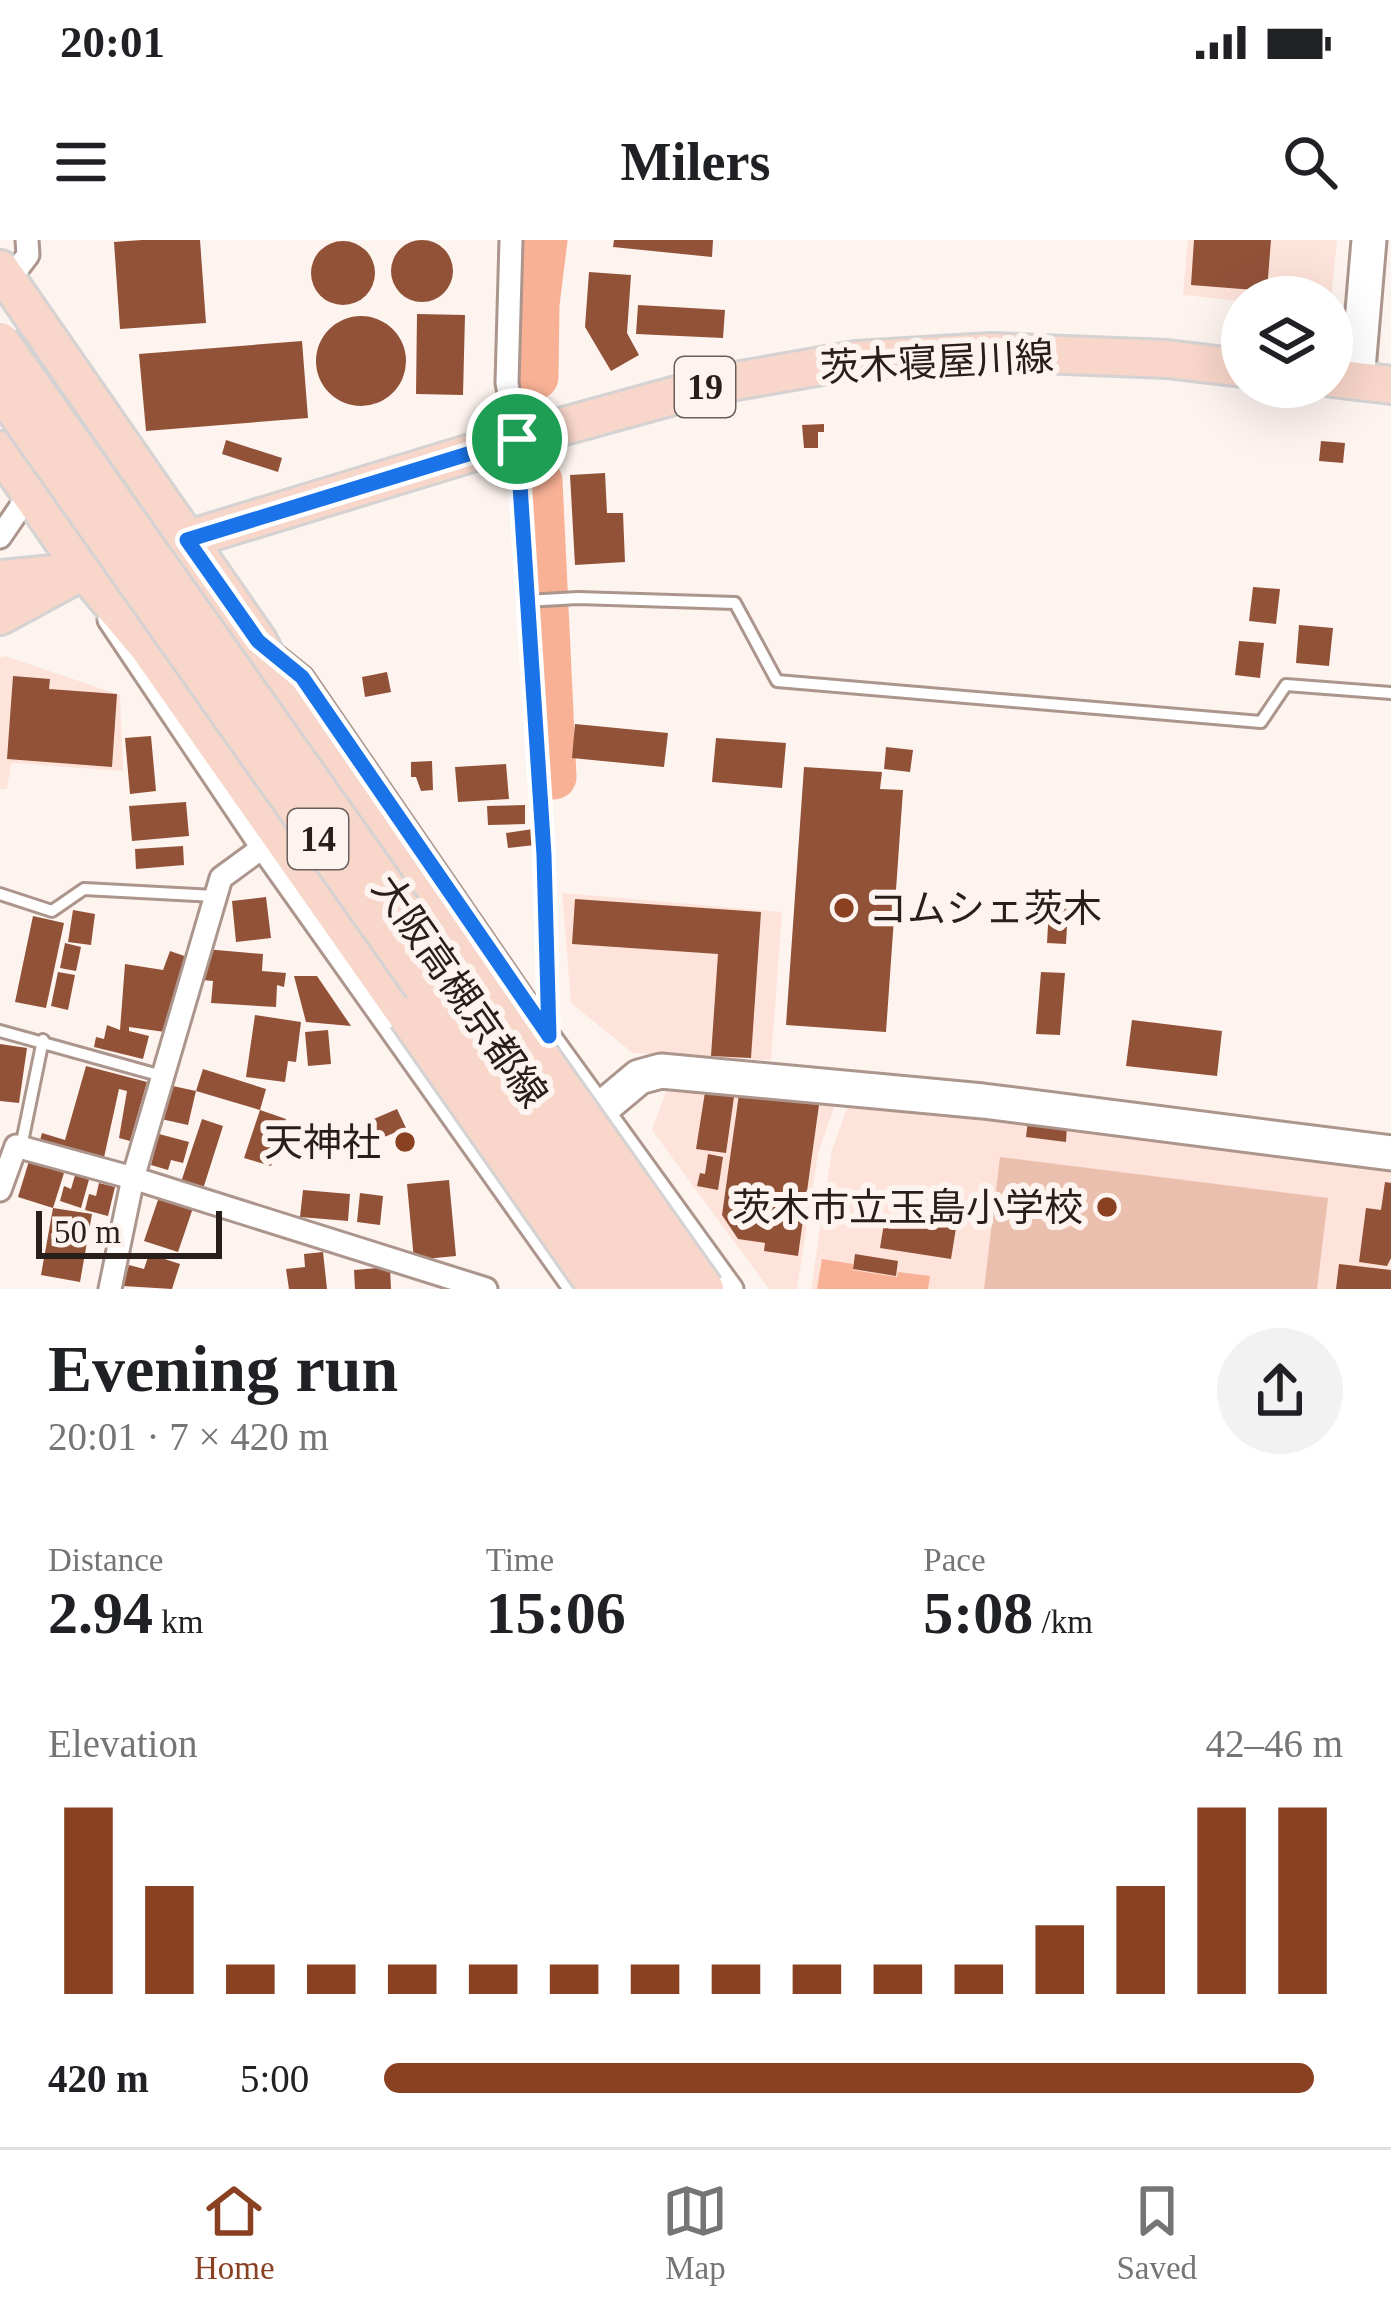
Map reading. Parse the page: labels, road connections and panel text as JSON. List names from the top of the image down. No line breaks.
{"streets":{"main road":["茨木寝屋川線","19","14","大阪高槻京都線"]},"crossings":[["茨木寝屋川線","14"]],"places":["コムシェ茨木","天神社","茨木市立玉島小学校"],"scale_bar":"50 m","page":{"status":"20:01","header":"Milers","scale":"50 m","heading":["Evening run","20:01 · 7 × 420 m"],"stats":[["Distance","2.94 km"],["Time","15:06"],["Pace","5:08 /km"]],"chart":["Elevation","42–46 m"],"list":[{"name":"420 m","note":"5:00"}],"tabs":["Home","Map","Saved"]}}
